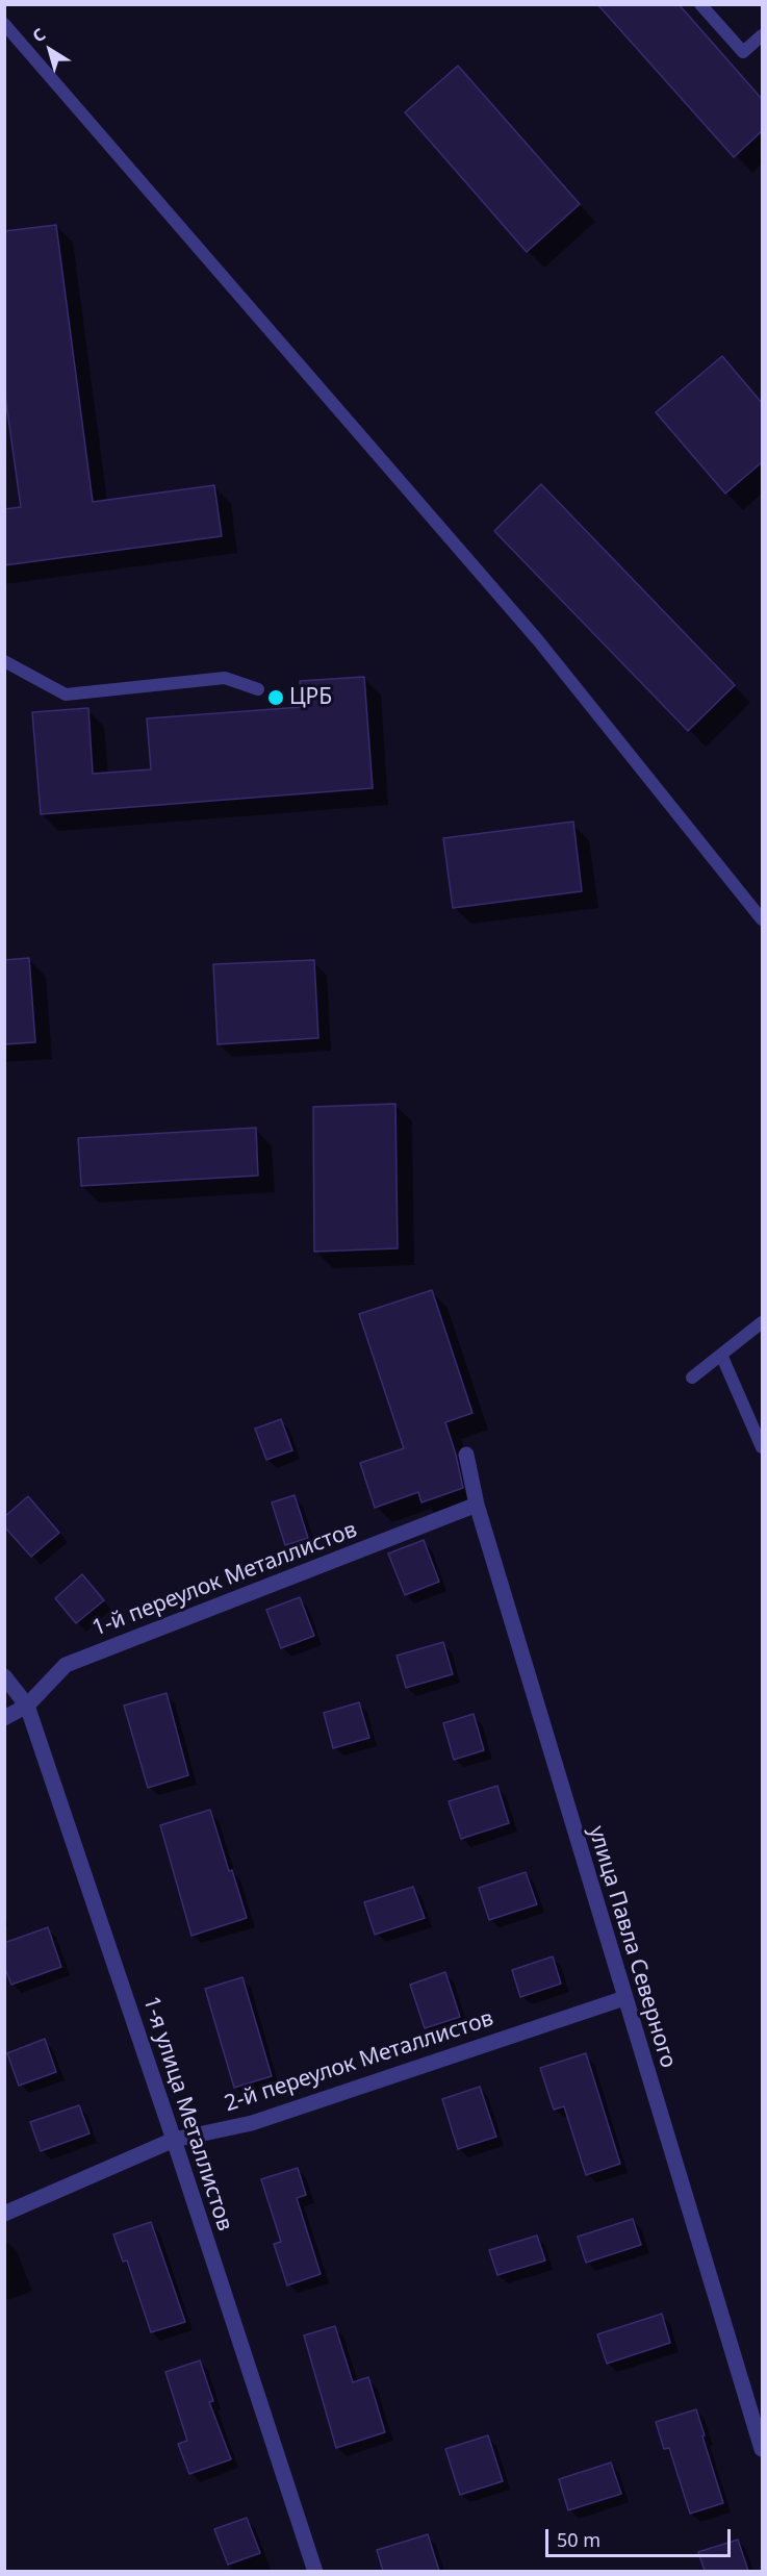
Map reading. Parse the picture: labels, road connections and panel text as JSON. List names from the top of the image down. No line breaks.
{"streets":{"street":["1-й переулок Металлистов","улица Павла Северного","2-й переулок Металлистов","1-я улица Металлистов"]},"crossings":[["1-й переулок Металлистов","улица Павла Северного"],["1-й переулок Металлистов","1-я улица Металлистов"],["улица Павла Северного","2-й переулок Металлистов"],["2-й переулок Металлистов","1-я улица Металлистов"]],"places":["ЦРБ"],"scale_bar":"50 m","north":"top left"}
